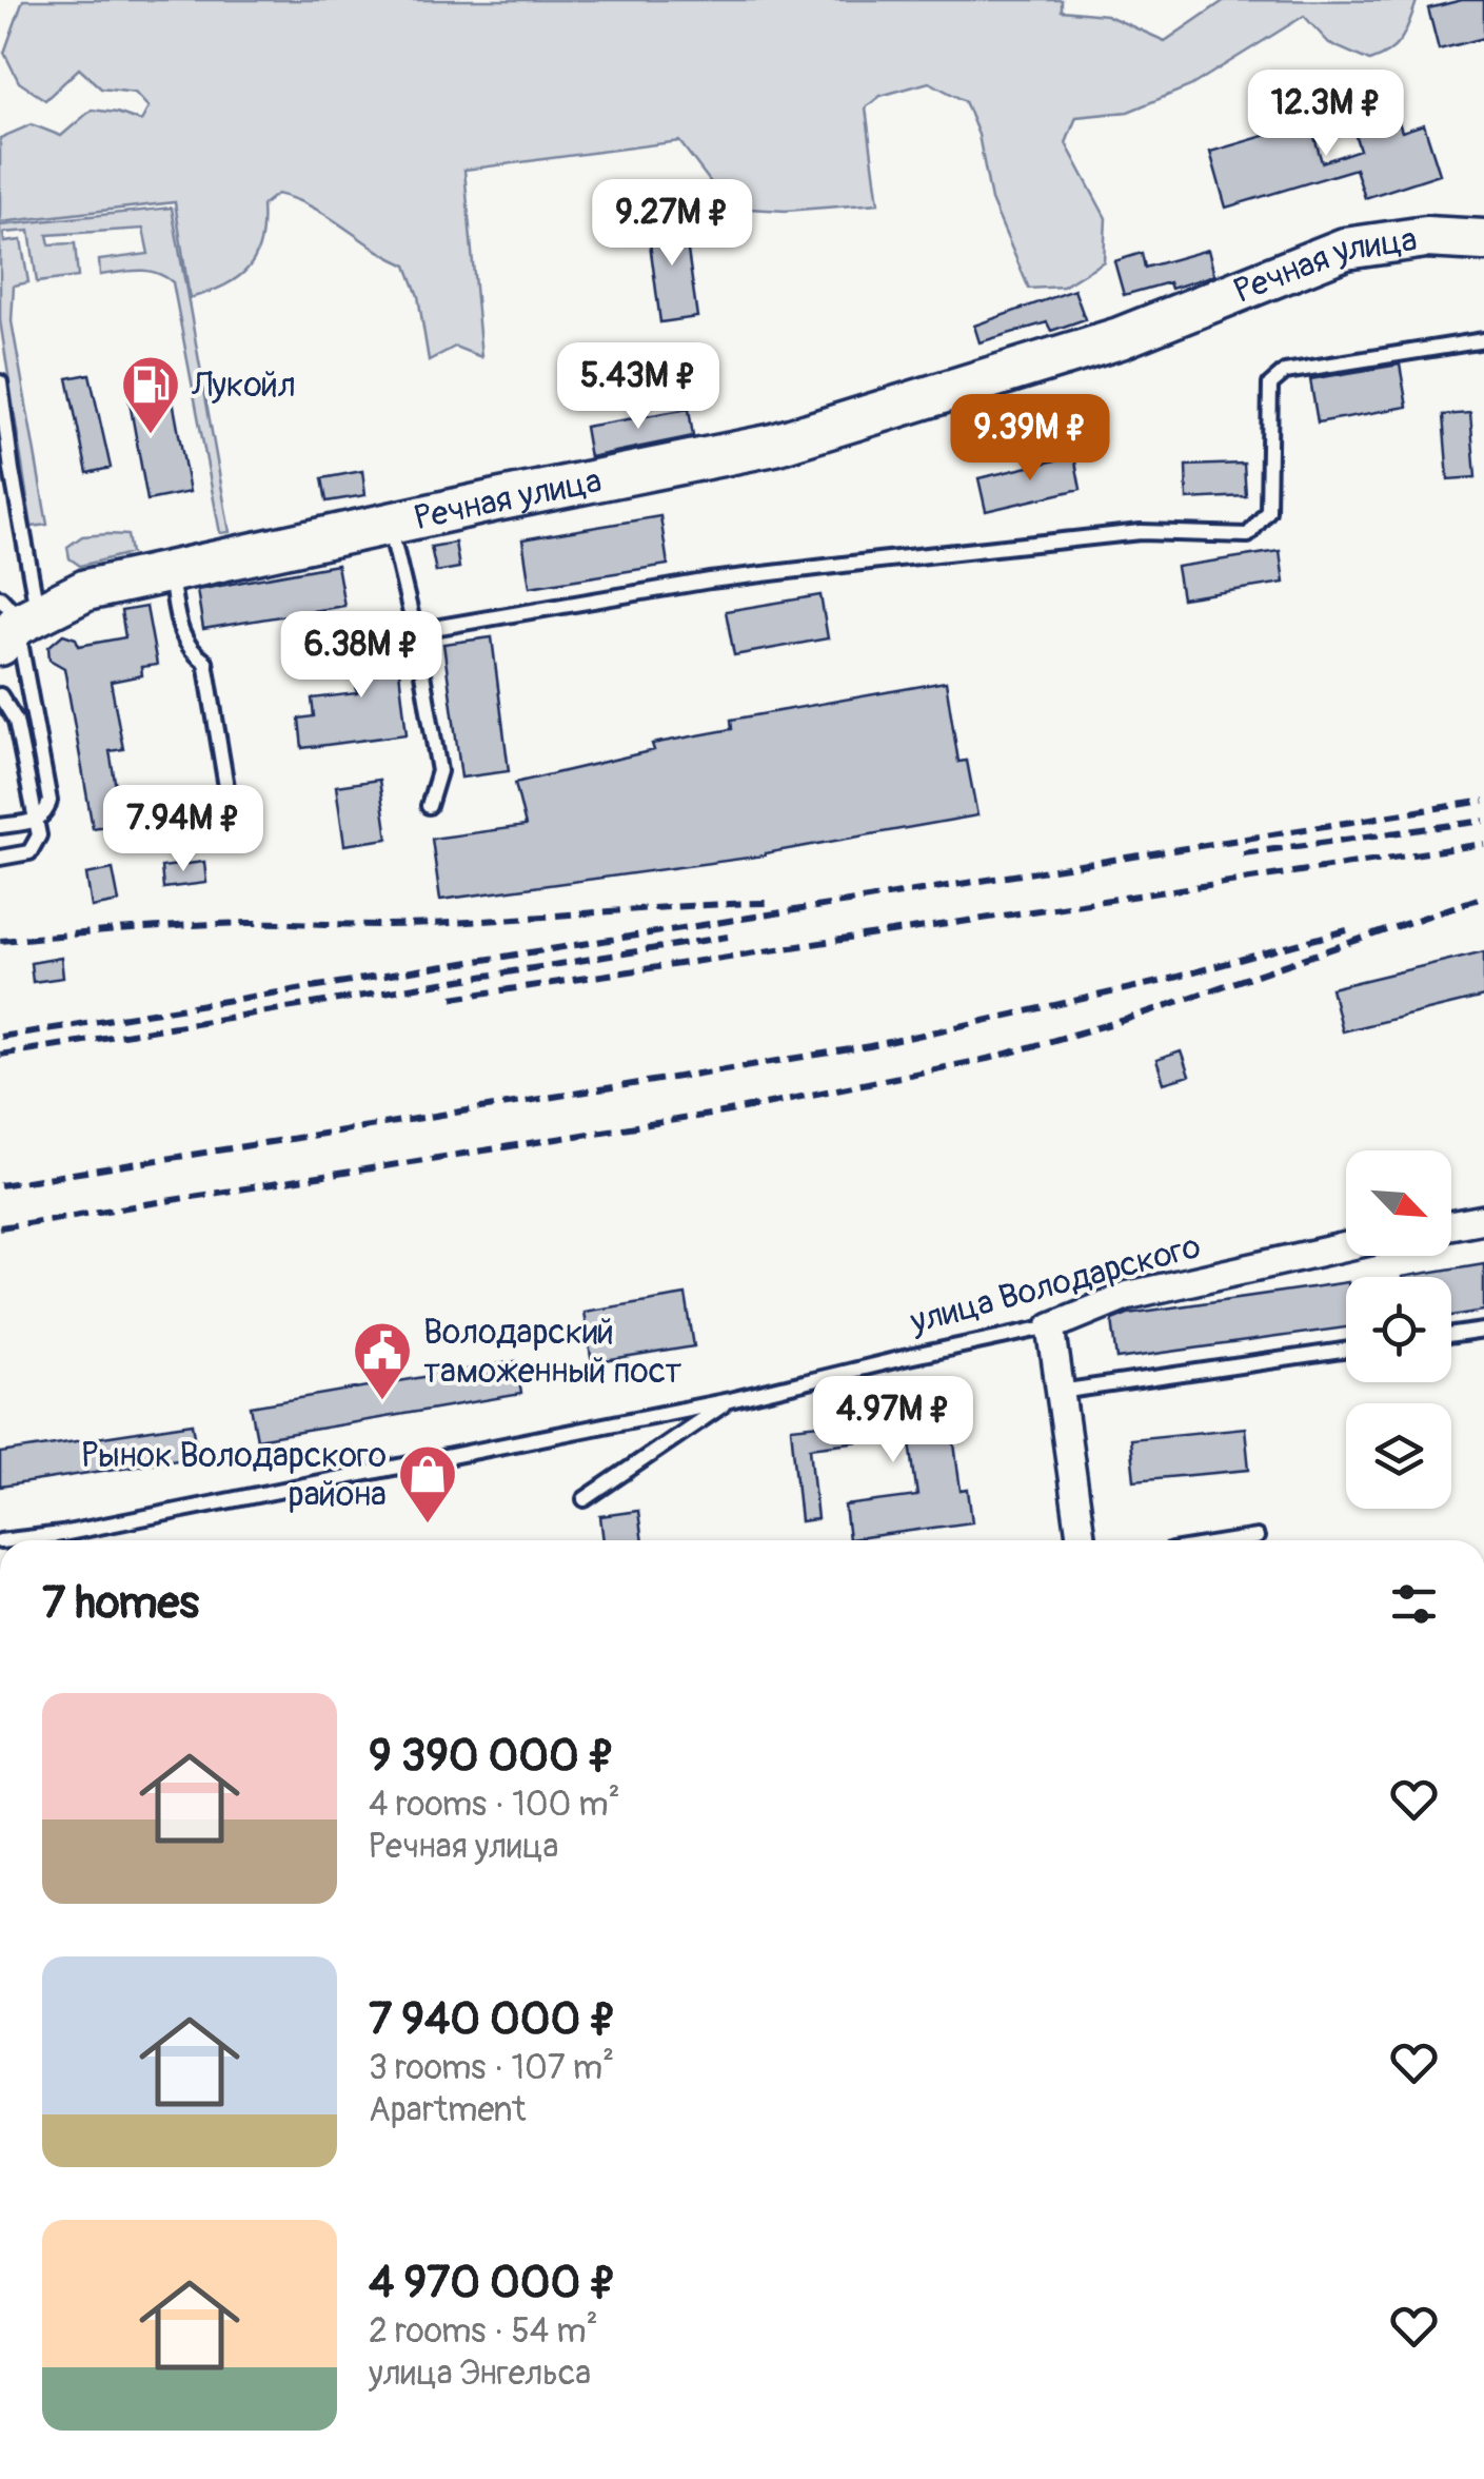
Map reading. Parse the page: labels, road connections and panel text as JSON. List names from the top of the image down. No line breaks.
{"streets":{"main road":["Речная улица"],"street":["улица Володарского"]},"places":{"fuel station":["Лукойл"],"public building":["Володарский таможенный пост"],"shop":["Рынок Володарского района"]},"north":"bottom right","page":{"price":["12.3M ₽","9.27M ₽","5.43M ₽","9.39M ₽","6.38M ₽","7.94M ₽","4.97M ₽"],"heading":"7 homes","list":[{"name":"9 390 000 ₽","note":"4 rooms · 100 m² · Речная улица"},{"name":"7 940 000 ₽","note":"3 rooms · 107 m² · Apartment"},{"name":"4 970 000 ₽","note":"2 rooms · 54 m² · улица Энгельса"}]}}
